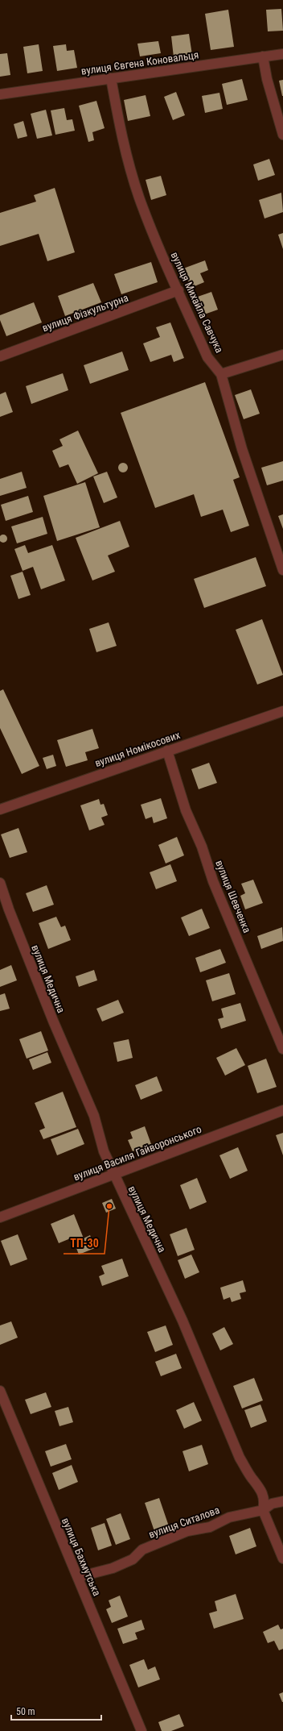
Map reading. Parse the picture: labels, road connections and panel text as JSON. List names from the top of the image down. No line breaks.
{"streets":{"street":["вулиця Євгена Коновальця","вулиця Михайла Савчука","вулиця Фізкультурна","вулиця Номікосових","вулиця Шевченка","вулиця Медична","вулиця Василя Гайворонського","вулиця Ситалова","вулиця Бахмутська"]},"crossings":[["вулиця Євгена Коновальця","вулиця Михайла Савчука"],["вулиця Михайла Савчука","вулиця Фізкультурна"],["вулиця Номікосових","вулиця Шевченка"],["вулиця Медична","вулиця Василя Гайворонського"],["вулиця Медична","вулиця Ситалова"],["вулиця Ситалова","вулиця Бахмутська"]],"places":["ТП-30"],"scale_bar":"50 m"}
